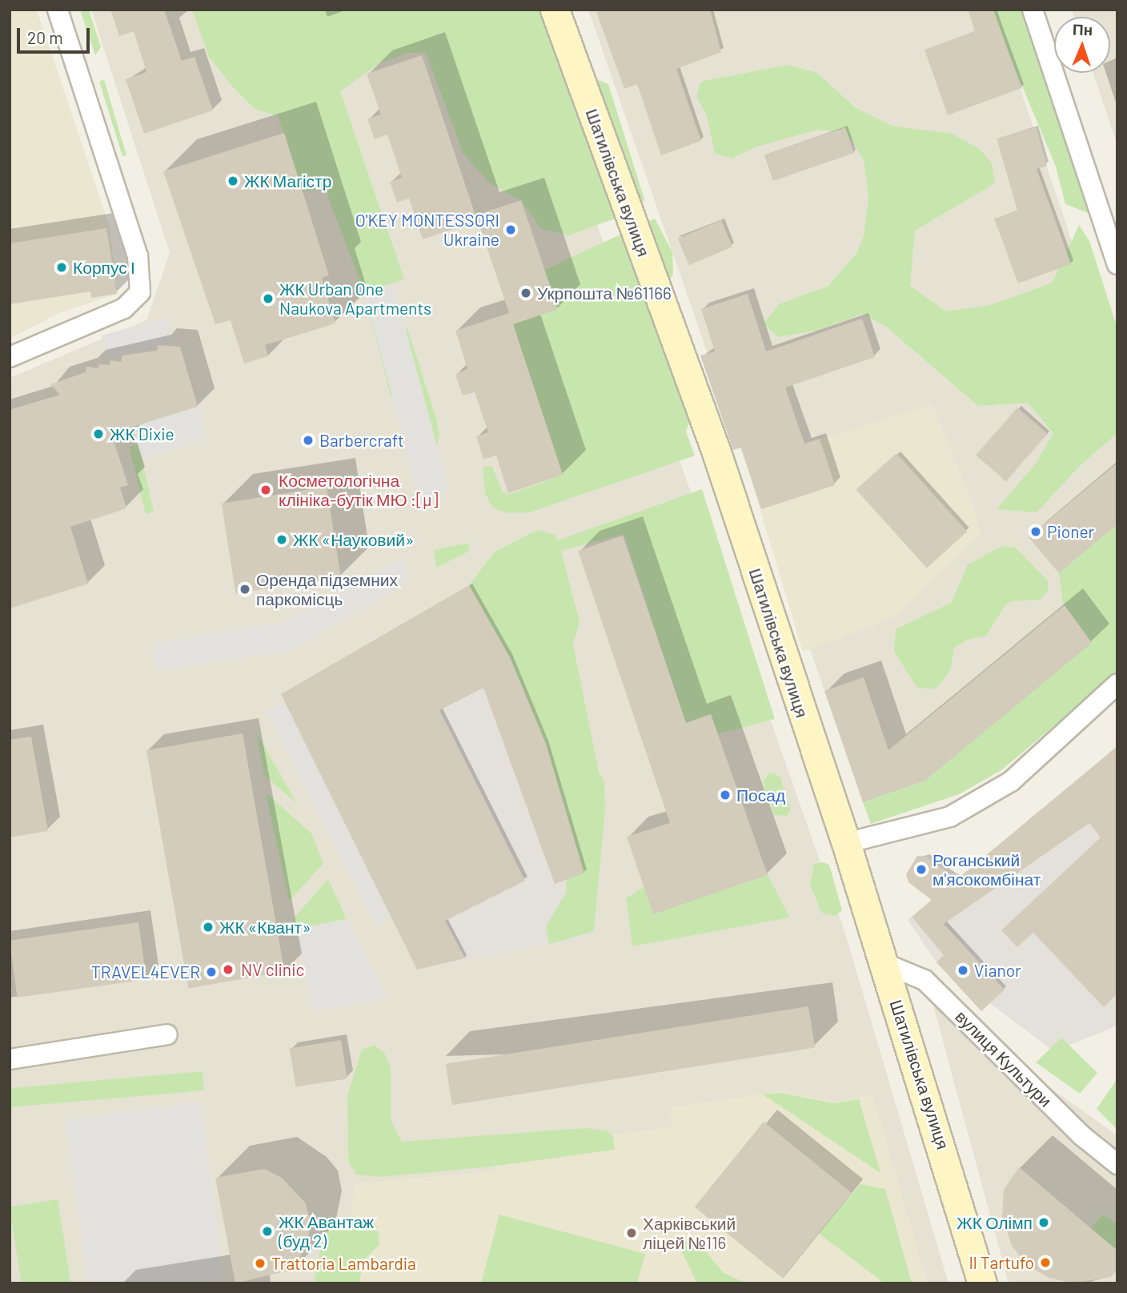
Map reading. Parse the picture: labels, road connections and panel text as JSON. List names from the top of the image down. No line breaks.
{"streets":{"street":["Шатилівська вулиця","вулиця Культури"]},"crossings":[["Шатилівська вулиця","вулиця Культури"]],"places":["ЖК Магістр","O'KEY MONTESSORI Ukraine","Корпус І","Укрпошта №61166","ЖК Urban One Naukova Apartments","ЖК Dixie","Barbercraft","Косметологічна клініка-бутік МЮ :[μ]","Pioner","ЖК «Науковий»","Оренда підземних паркомісць","Посад","Роганський м'ясокомбінат","ЖК «Квант»","NV clinic","Vianor","TRAVEL4EVER","ЖК Олімп","ЖК Авантаж (буд 2)","Харківський ліцей №116","Il Tartufo","Trattoria Lambardia"],"scale_bar":"20 m","north":"top"}
